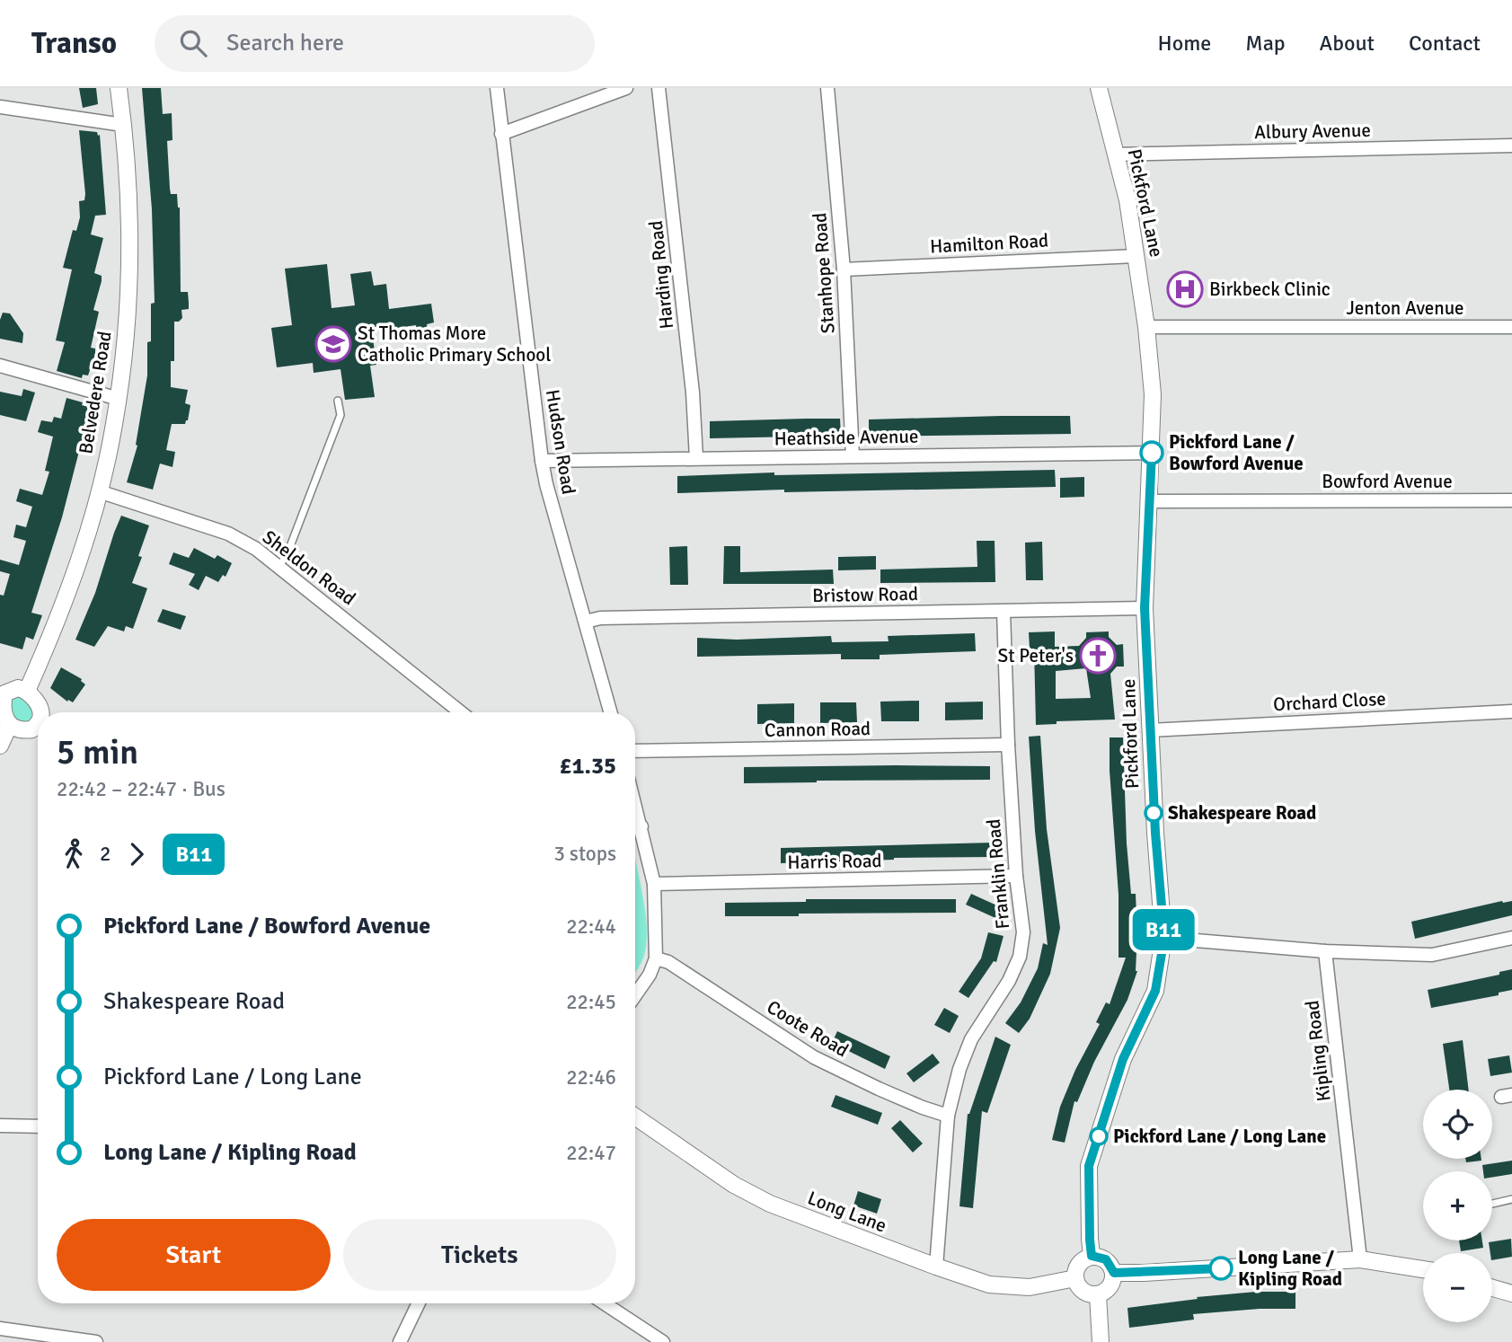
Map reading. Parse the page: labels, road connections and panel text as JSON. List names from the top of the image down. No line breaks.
{"streets":{"street":["Albury Avenue","Pickford Lane","Hamilton Road","Stanhope Road","Harding Road","Jenton Avenue","Belvedere Road","Heathside Avenue","Hudson Road","Bowford Avenue","Sheldon Road","Bristow Road","Orchard Close","Cannon Road","Harris Road","Franklin Road","Coote Road","Kipling Road","Long Lane"]},"crossings":[["Albury Avenue","Pickford Lane"],["Pickford Lane","Hamilton Road"],["Pickford Lane","Jenton Avenue"],["Pickford Lane","Heathside Avenue"],["Pickford Lane","Bowford Avenue"],["Pickford Lane","Bristow Road"],["Pickford Lane","Orchard Close"],["Pickford Lane","Long Lane"],["Hamilton Road","Stanhope Road"],["Stanhope Road","Heathside Avenue"],["Harding Road","Heathside Avenue"],["Belvedere Road","Sheldon Road"],["Heathside Avenue","Hudson Road"],["Hudson Road","Bristow Road"],["Bristow Road","Franklin Road"],["Cannon Road","Franklin Road"],["Harris Road","Franklin Road"],["Franklin Road","Coote Road"],["Franklin Road","Long Lane"]],"places":{"hospital":["Birkbeck Clinic"],"school or university":["St Thomas More Catholic Primary School"],"other":["Pickford Lane / Bowford Avenue","Shakespeare Road","Pickford Lane / Long Lane","Long Lane / Kipling Road"],"church":["St Peter's"]},"lines":["bus line B11"],"page":{"header":"Transo","search":"Search here","nav":["Home","Map","About","Contact"],"on_map":"B11","heading":["5 min","22:42 – 22:47 · Bus","£1.35"],"legs":["2","B11","3 stops"],"list":[{"name":"Pickford Lane / Bowford Avenue","value":"22:44"},{"name":"Shakespeare Road","value":"22:45"},{"name":"Pickford Lane / Long Lane","value":"22:46"},{"name":"Long Lane / Kipling Road","value":"22:47"}],"map_buttons":["+","−"],"buttons":["Start","Tickets"]}}
